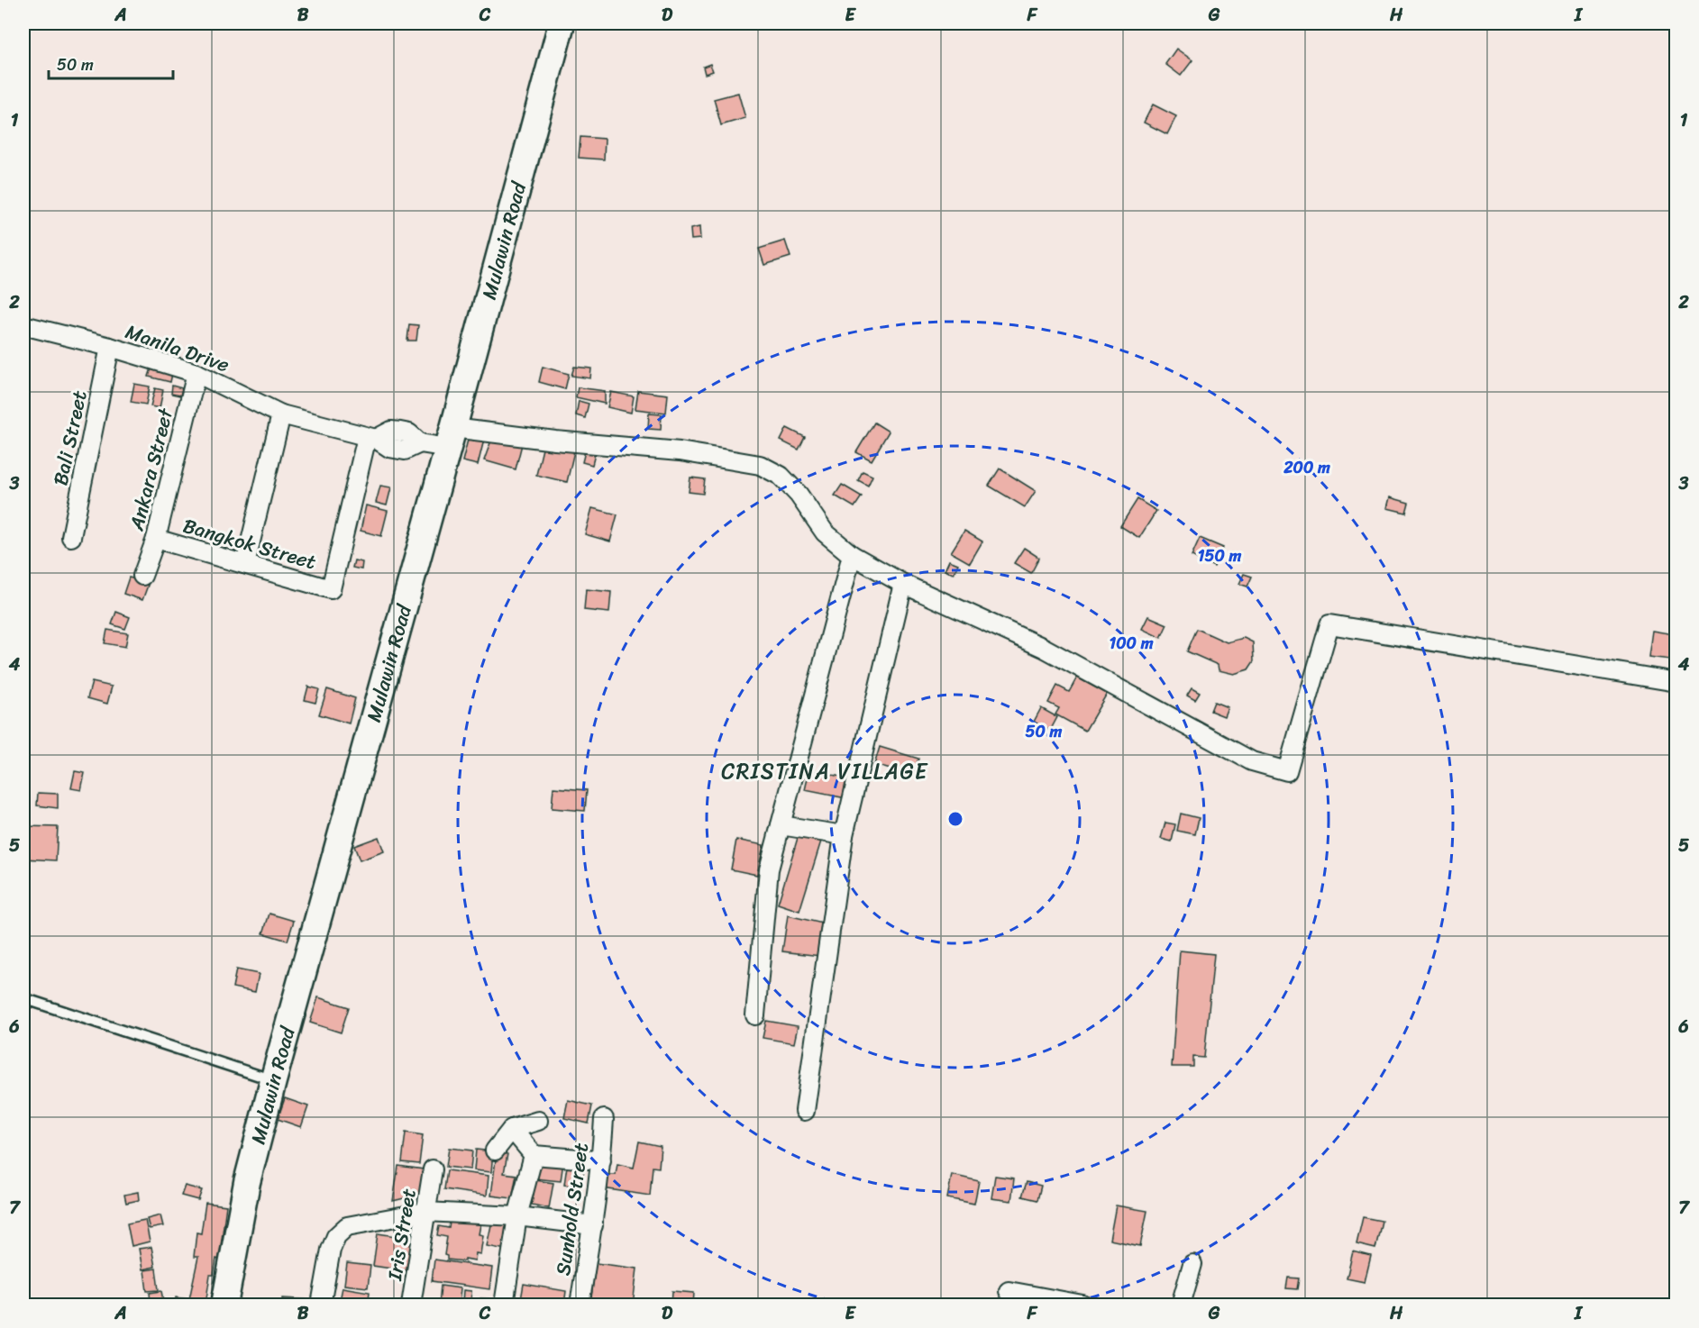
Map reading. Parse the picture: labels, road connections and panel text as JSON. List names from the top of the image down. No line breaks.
{"streets":{"main road":["Mulawin Road"],"street":["Manila Drive","Bali Street","Ankara Street","Bangkok Street","Sunhold Street","Iris Street"]},"crossings":[["Mulawin Road","Manila Drive"],["Manila Drive","Bali Street"],["Manila Drive","Ankara Street"],["Manila Drive","Bangkok Street"],["Ankara Street","Bangkok Street"]],"districts":["CRISTINA VILLAGE"],"scale_bar":"50 m","grid":{"columns":["A","B","C","D","E","F","G","H","I"],"rows":["1","2","3","4","5","6","7"]},"rings":["200 m","150 m","100 m","50 m"]}
